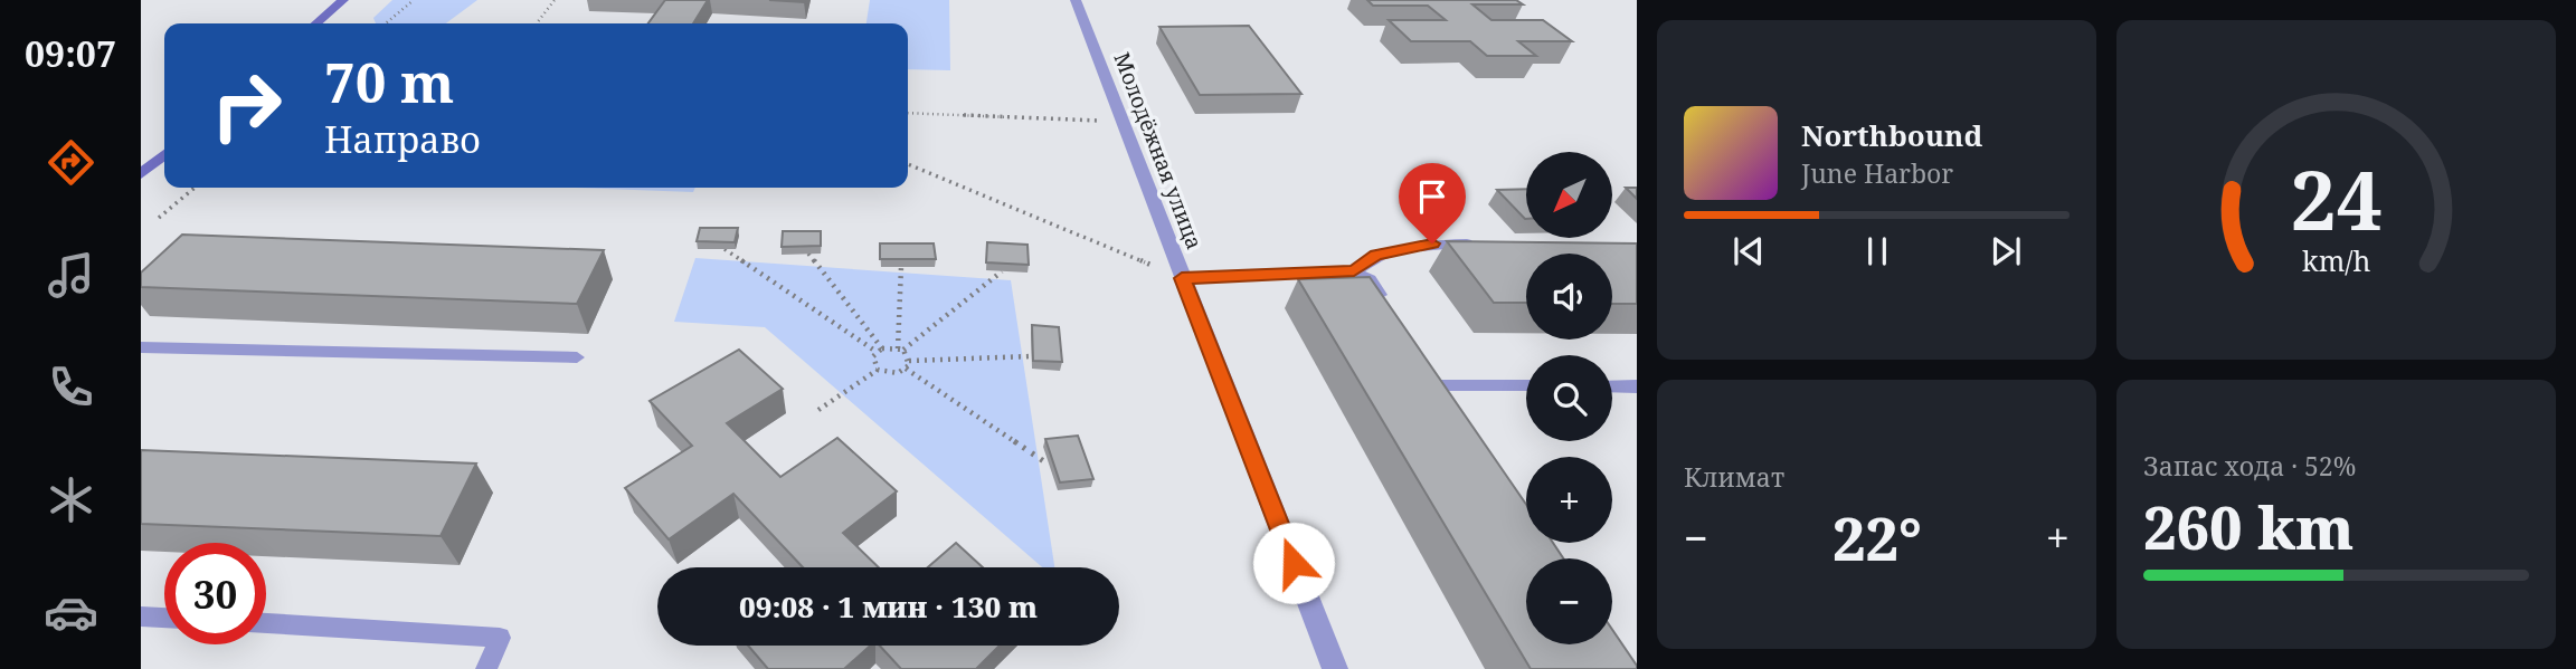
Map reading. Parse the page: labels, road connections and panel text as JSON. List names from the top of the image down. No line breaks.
{"streets":{"street":["Молодёжная улица"]},"north":"bottom left","page":{"tabs":"09:07","turn":["70 m","Направо"],"song":["Northbound","June Harbor"],"map_buttons":["+","−"],"tile":["Климат",["Запас хода · 52%","260 km"]],"heat":["−","22°","+"],"limit":"30","trip":"09:08 · 1 мин · 130 m","gauge":["24","km/h"]}}
